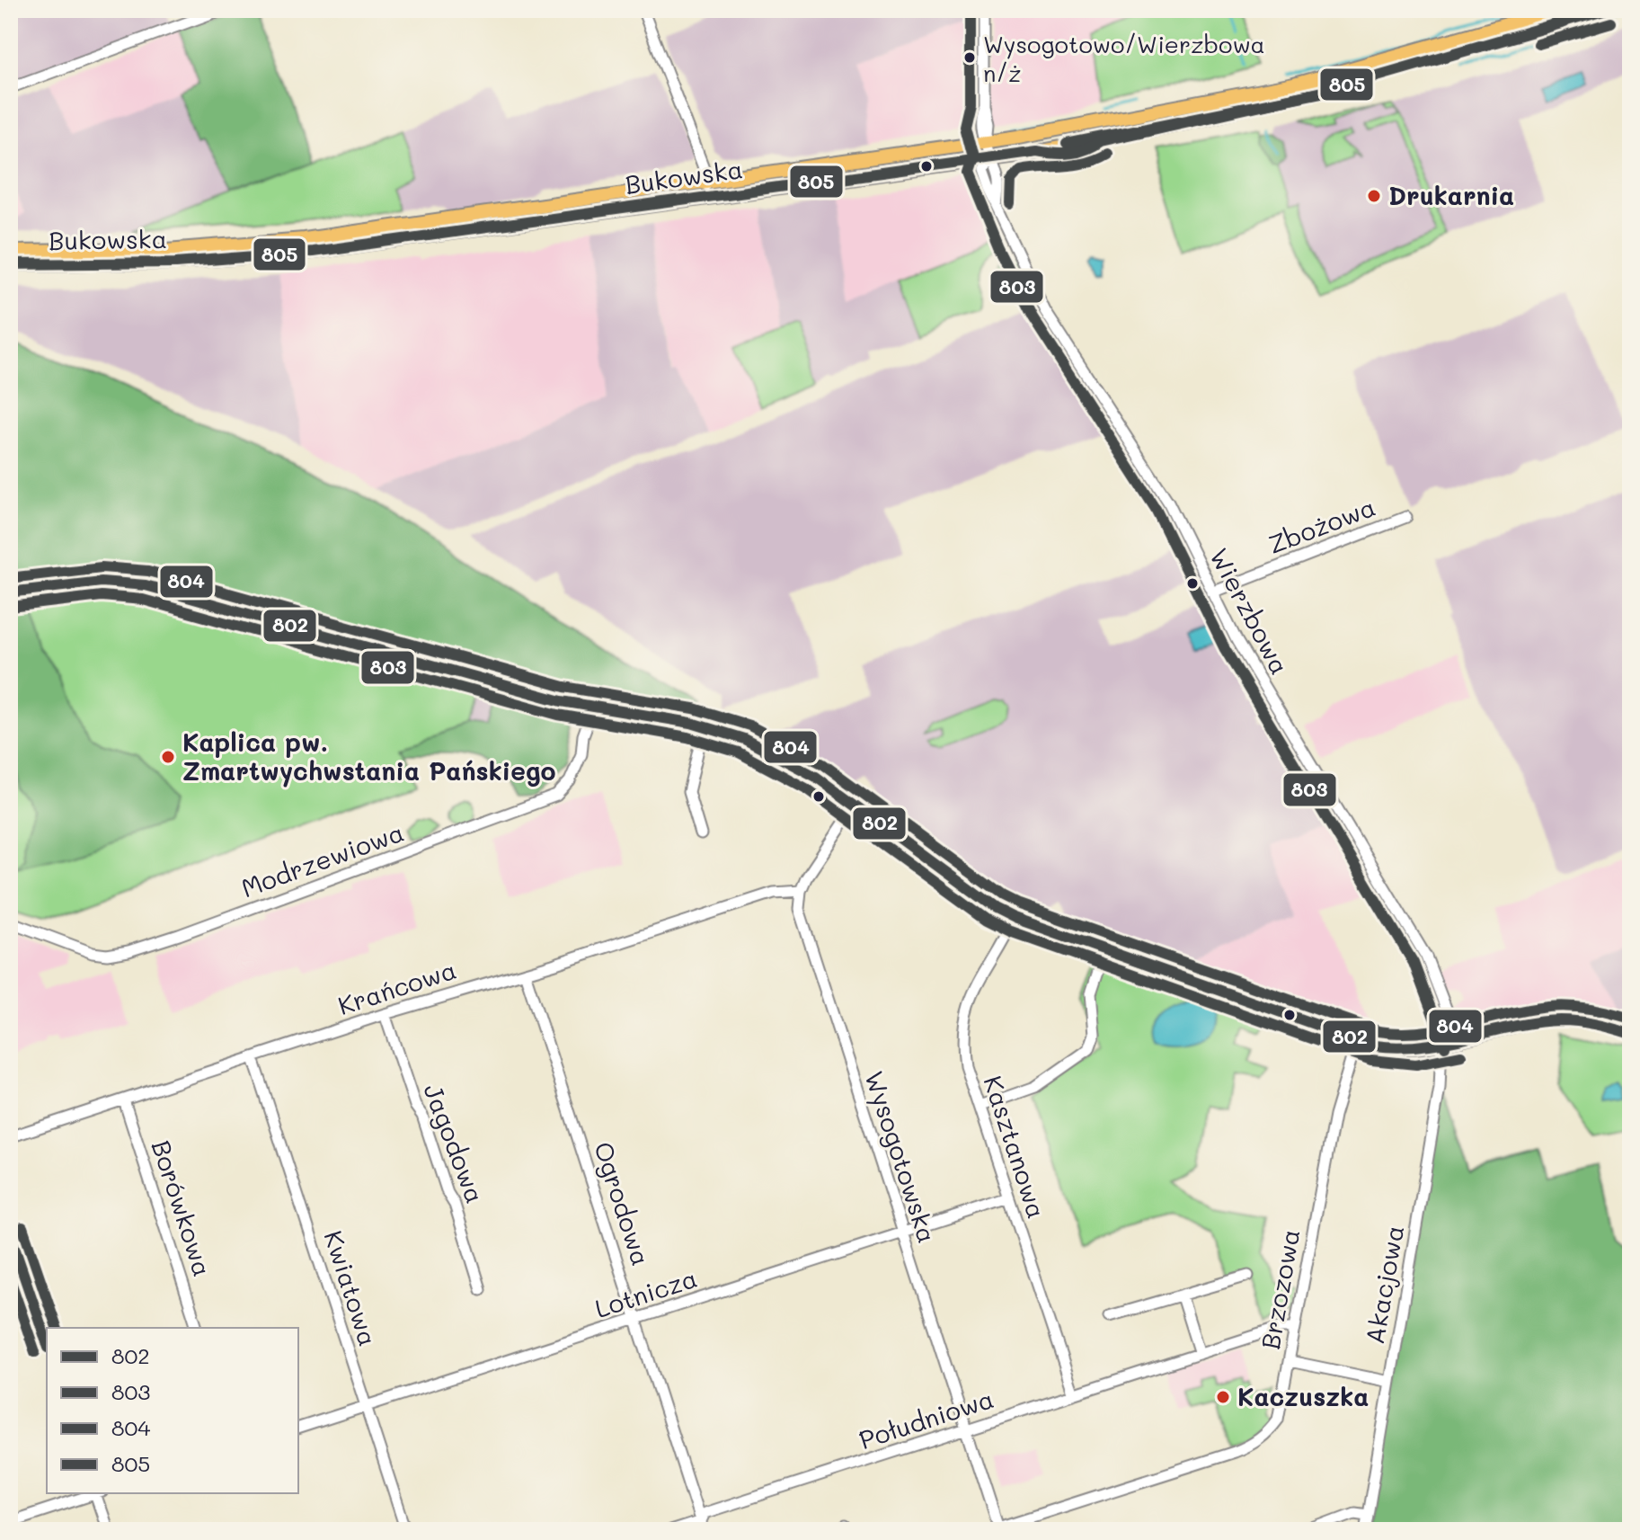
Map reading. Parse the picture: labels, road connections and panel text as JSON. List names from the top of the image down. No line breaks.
{"streets":{"main road":["Bukowska"],"street":["Zbożowa","Wierzbowa","Modrzewiowa","Krańcowa","Jagodowa","Kasztanowa","Wysogotowska","Ogrodowa","Borówkowa","Akacjowa","Kwiatowa","Brzozowa","Lotnicza","Południowa"]},"crossings":[["Bukowska","Wierzbowa"],["Zbożowa","Wierzbowa"],["Krańcowa","Jagodowa"],["Krańcowa","Wysogotowska"],["Krańcowa","Ogrodowa"],["Krańcowa","Borówkowa"],["Krańcowa","Kwiatowa"],["Kasztanowa","Lotnicza"],["Kasztanowa","Południowa"],["Wysogotowska","Brzozowa"],["Wysogotowska","Lotnicza"],["Wysogotowska","Południowa"],["Ogrodowa","Lotnicza"],["Ogrodowa","Południowa"],["Kwiatowa","Lotnicza"],["Brzozowa","Południowa"]],"places":["Wysogotowo/Wierzbowa n/ż","Drukarnia","Kaplica pw. Zmartwychwstania Pańskiego","Kaczuszka"],"lines":["transit line 803","transit line 805","transit line 804","transit line 802"],"legend":["802","803","804","805"]}
